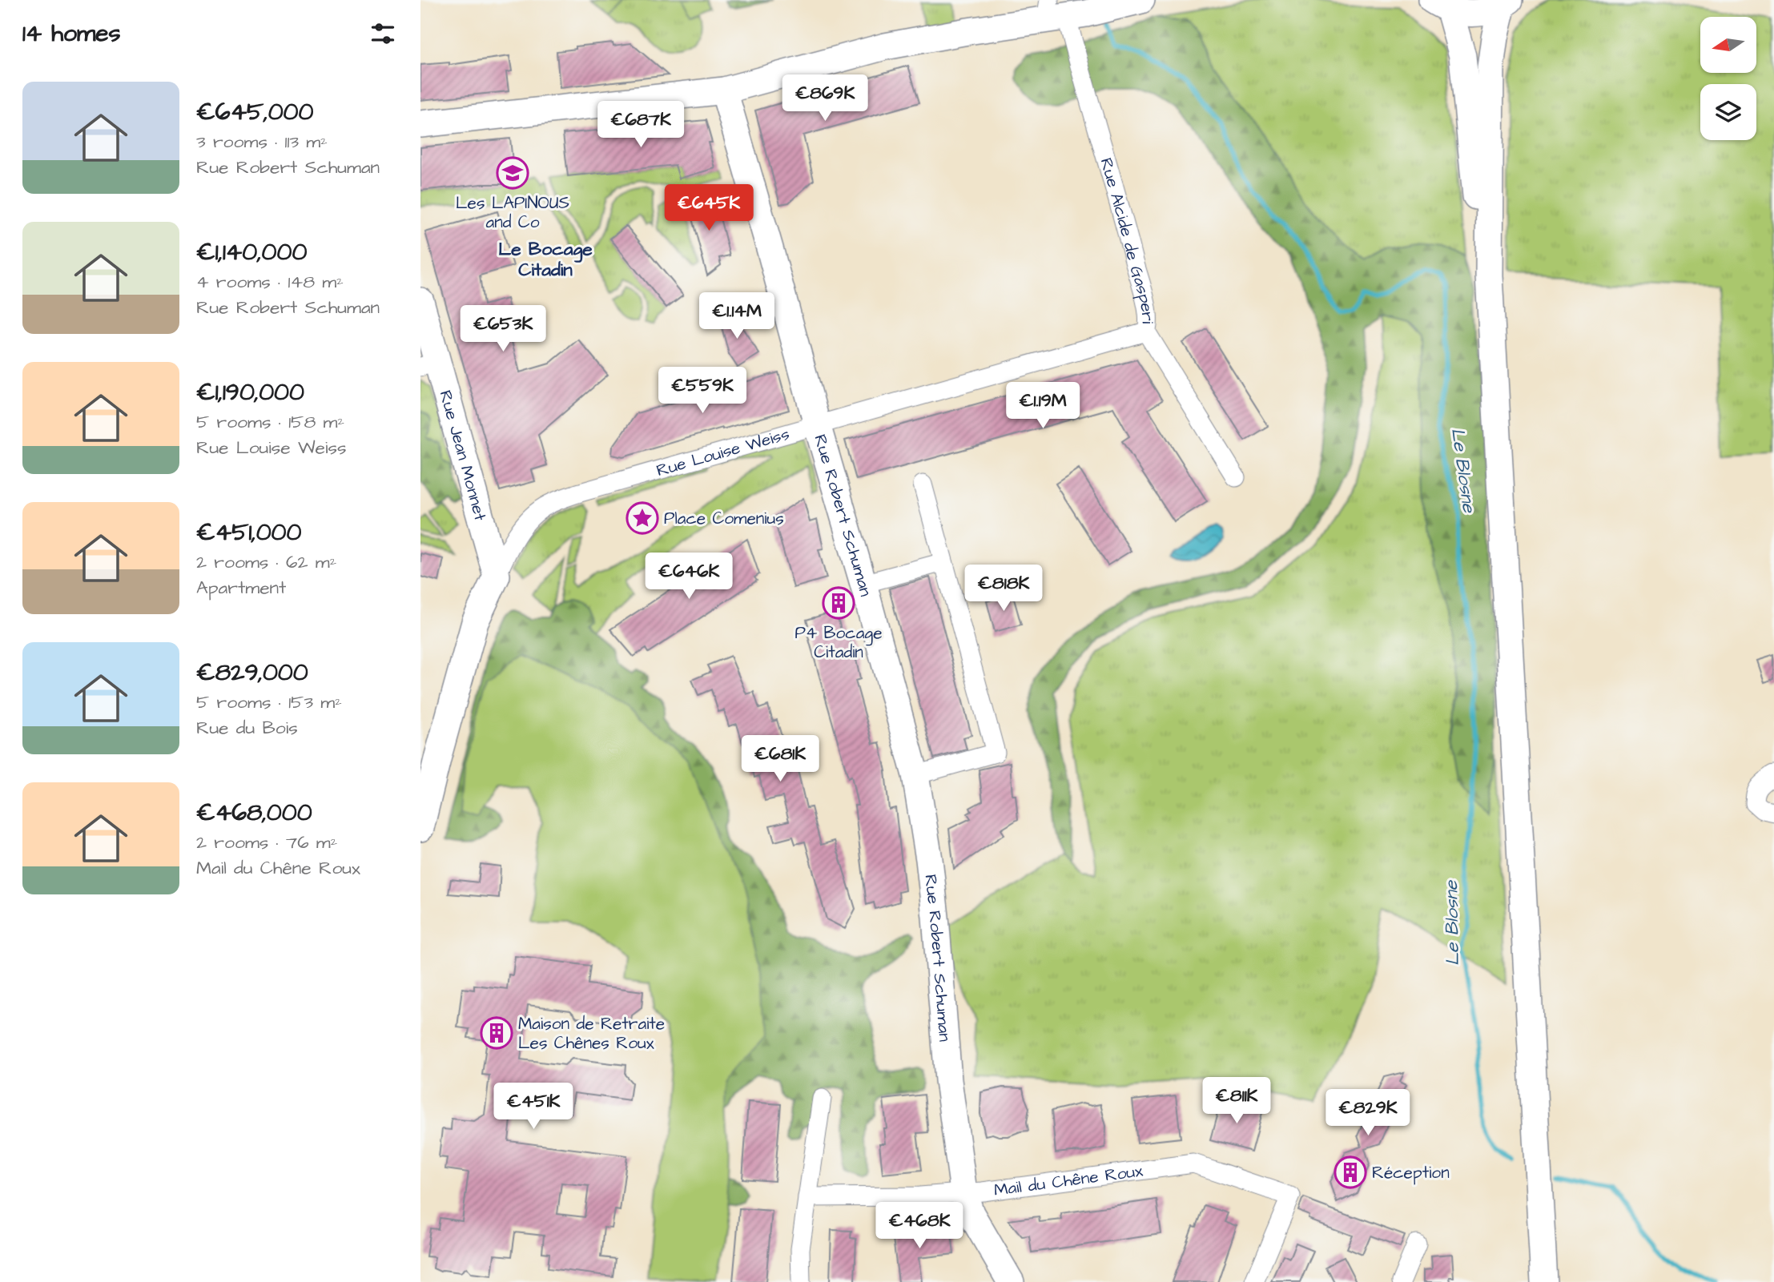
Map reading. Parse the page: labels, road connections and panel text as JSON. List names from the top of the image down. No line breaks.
{"streets":{"street":["Rue Alcide de Gasperi","Rue Louise Weiss","Rue Jean Monnet","Rue Robert Schuman","Mail du Chêne Roux"]},"crossings":[["Rue Alcide de Gasperi","Rue Louise Weiss"],["Rue Louise Weiss","Rue Jean Monnet"],["Rue Louise Weiss","Rue Robert Schuman"],["Rue Robert Schuman","Mail du Chêne Roux"]],"districts":["Le Bocage Citadin"],"water":["Le Blosne"],"places":{"school or university":["Les LAPINOUS and Co"],"place":["Place Comenius"],"building":["P4 Bocage Citadin","Maison de Retraite Les Chênes Roux","Réception"]},"north":"left","page":{"heading":"14 homes","list":[{"name":"€645,000","note":"3 rooms · 113 m² · Rue Robert Schuman"},{"name":"€1,140,000","note":"4 rooms · 148 m² · Rue Robert Schuman"},{"name":"€1,190,000","note":"5 rooms · 158 m² · Rue Louise Weiss"},{"name":"€451,000","note":"2 rooms · 62 m² · Apartment"},{"name":"€829,000","note":"5 rooms · 153 m² · Rue du Bois"},{"name":"€468,000","note":"2 rooms · 76 m² · Mail du Chêne Roux"}],"price":["€869K","€687K","€645K","€1.14M","€653K","€559K","€1.19M","€646K","€818K","€681K","€811K","€451K","€829K","€468K"]}}
